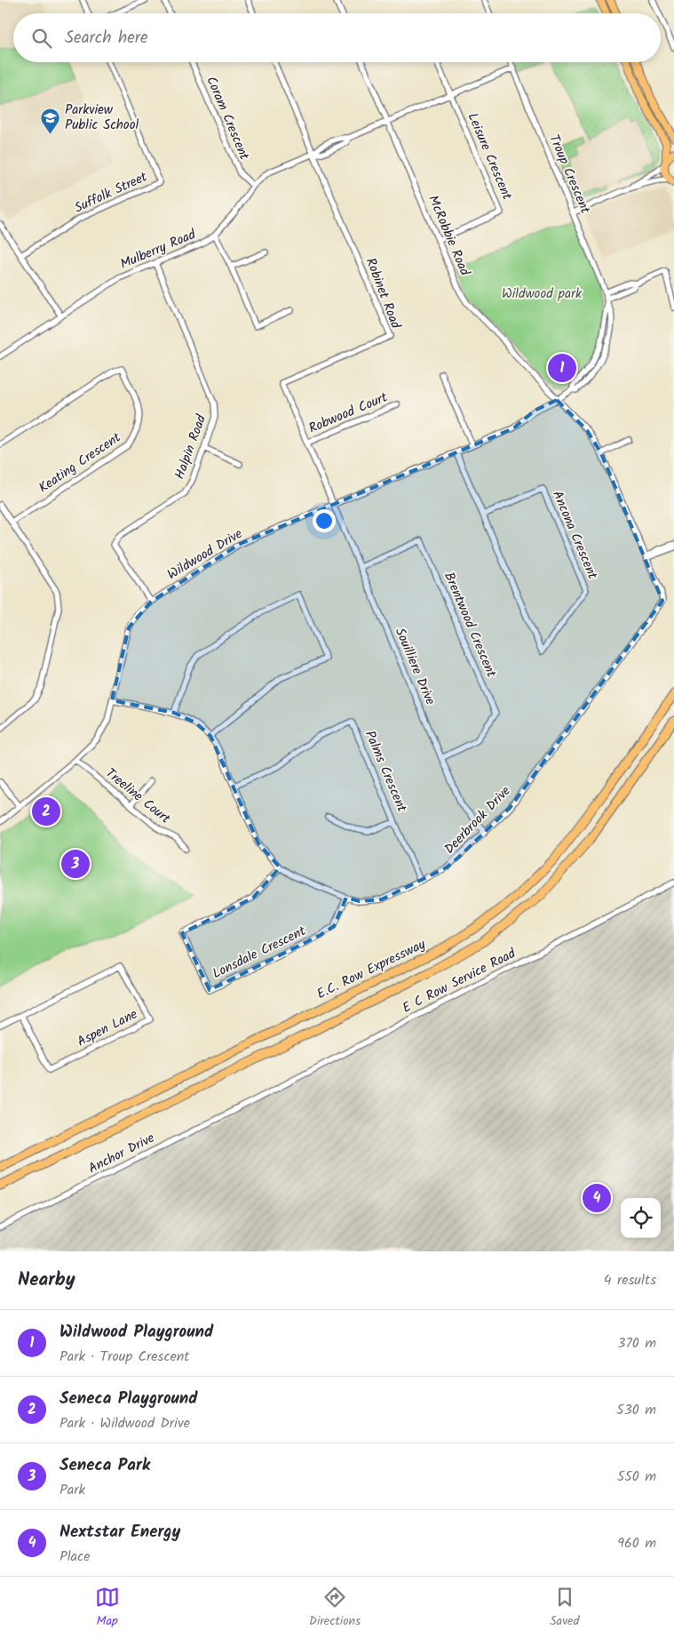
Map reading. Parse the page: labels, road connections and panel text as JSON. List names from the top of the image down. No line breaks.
{"streets":{"highway":["E.C. Row Expressway"],"street":["Coram Crescent","Leisure Crescent","Troup Crescent","Suffolk Street","McRobbie Road","Mulberry Road","Robinet Road","Robwood Court","Halpin Road","Keating Crescent","Ancona Crescent","Wildwood Drive","Brentwood Crescent","Souilliere Drive","Palms Crescent","Treeline Court","Deerbrook Drive","Lonsdale Crescent","E C Row Service Road","Aspen Lane","Anchor Drive"]},"crossings":[["Coram Crescent","Mulberry Road"],["Leisure Crescent","McRobbie Road"],["Leisure Crescent","Mulberry Road"],["Troup Crescent","Mulberry Road"],["Troup Crescent","Wildwood Drive"],["McRobbie Road","Mulberry Road"],["McRobbie Road","Wildwood Drive"],["McRobbie Road","Deerbrook Drive"],["Mulberry Road","Robinet Road"],["Mulberry Road","Halpin Road"],["Robinet Road","Robwood Court"],["Robinet Road","Wildwood Drive"],["Robinet Road","Souilliere Drive"],["Halpin Road","Wildwood Drive"],["Ancona Crescent","Wildwood Drive"],["Wildwood Drive","Souilliere Drive"],["Wildwood Drive","Treeline Court"],["Wildwood Drive","Deerbrook Drive"],["Brentwood Crescent","Souilliere Drive"],["Souilliere Drive","Deerbrook Drive"],["Palms Crescent","Deerbrook Drive"],["Deerbrook Drive","Lonsdale Crescent"],["E C Row Service Road","Anchor Drive"]],"parks":["Wildwood park"],"places":{"school or university":["Parkview Public School"]},"page":{"search":"Search here","pins":["1","2","3","4"],"heading":["Nearby","4 results"],"list":[{"mark":"1","name":"Wildwood Playground","note":"Park · Troup Crescent","value":"370 m"},{"mark":"2","name":"Seneca Playground","note":"Park · Wildwood Drive","value":"530 m"},{"mark":"3","name":"Seneca Park","note":"Park","value":"550 m"},{"mark":"4","name":"Nextstar Energy","note":"Place","value":"960 m"}],"nav":["Map","Directions","Saved"]}}
